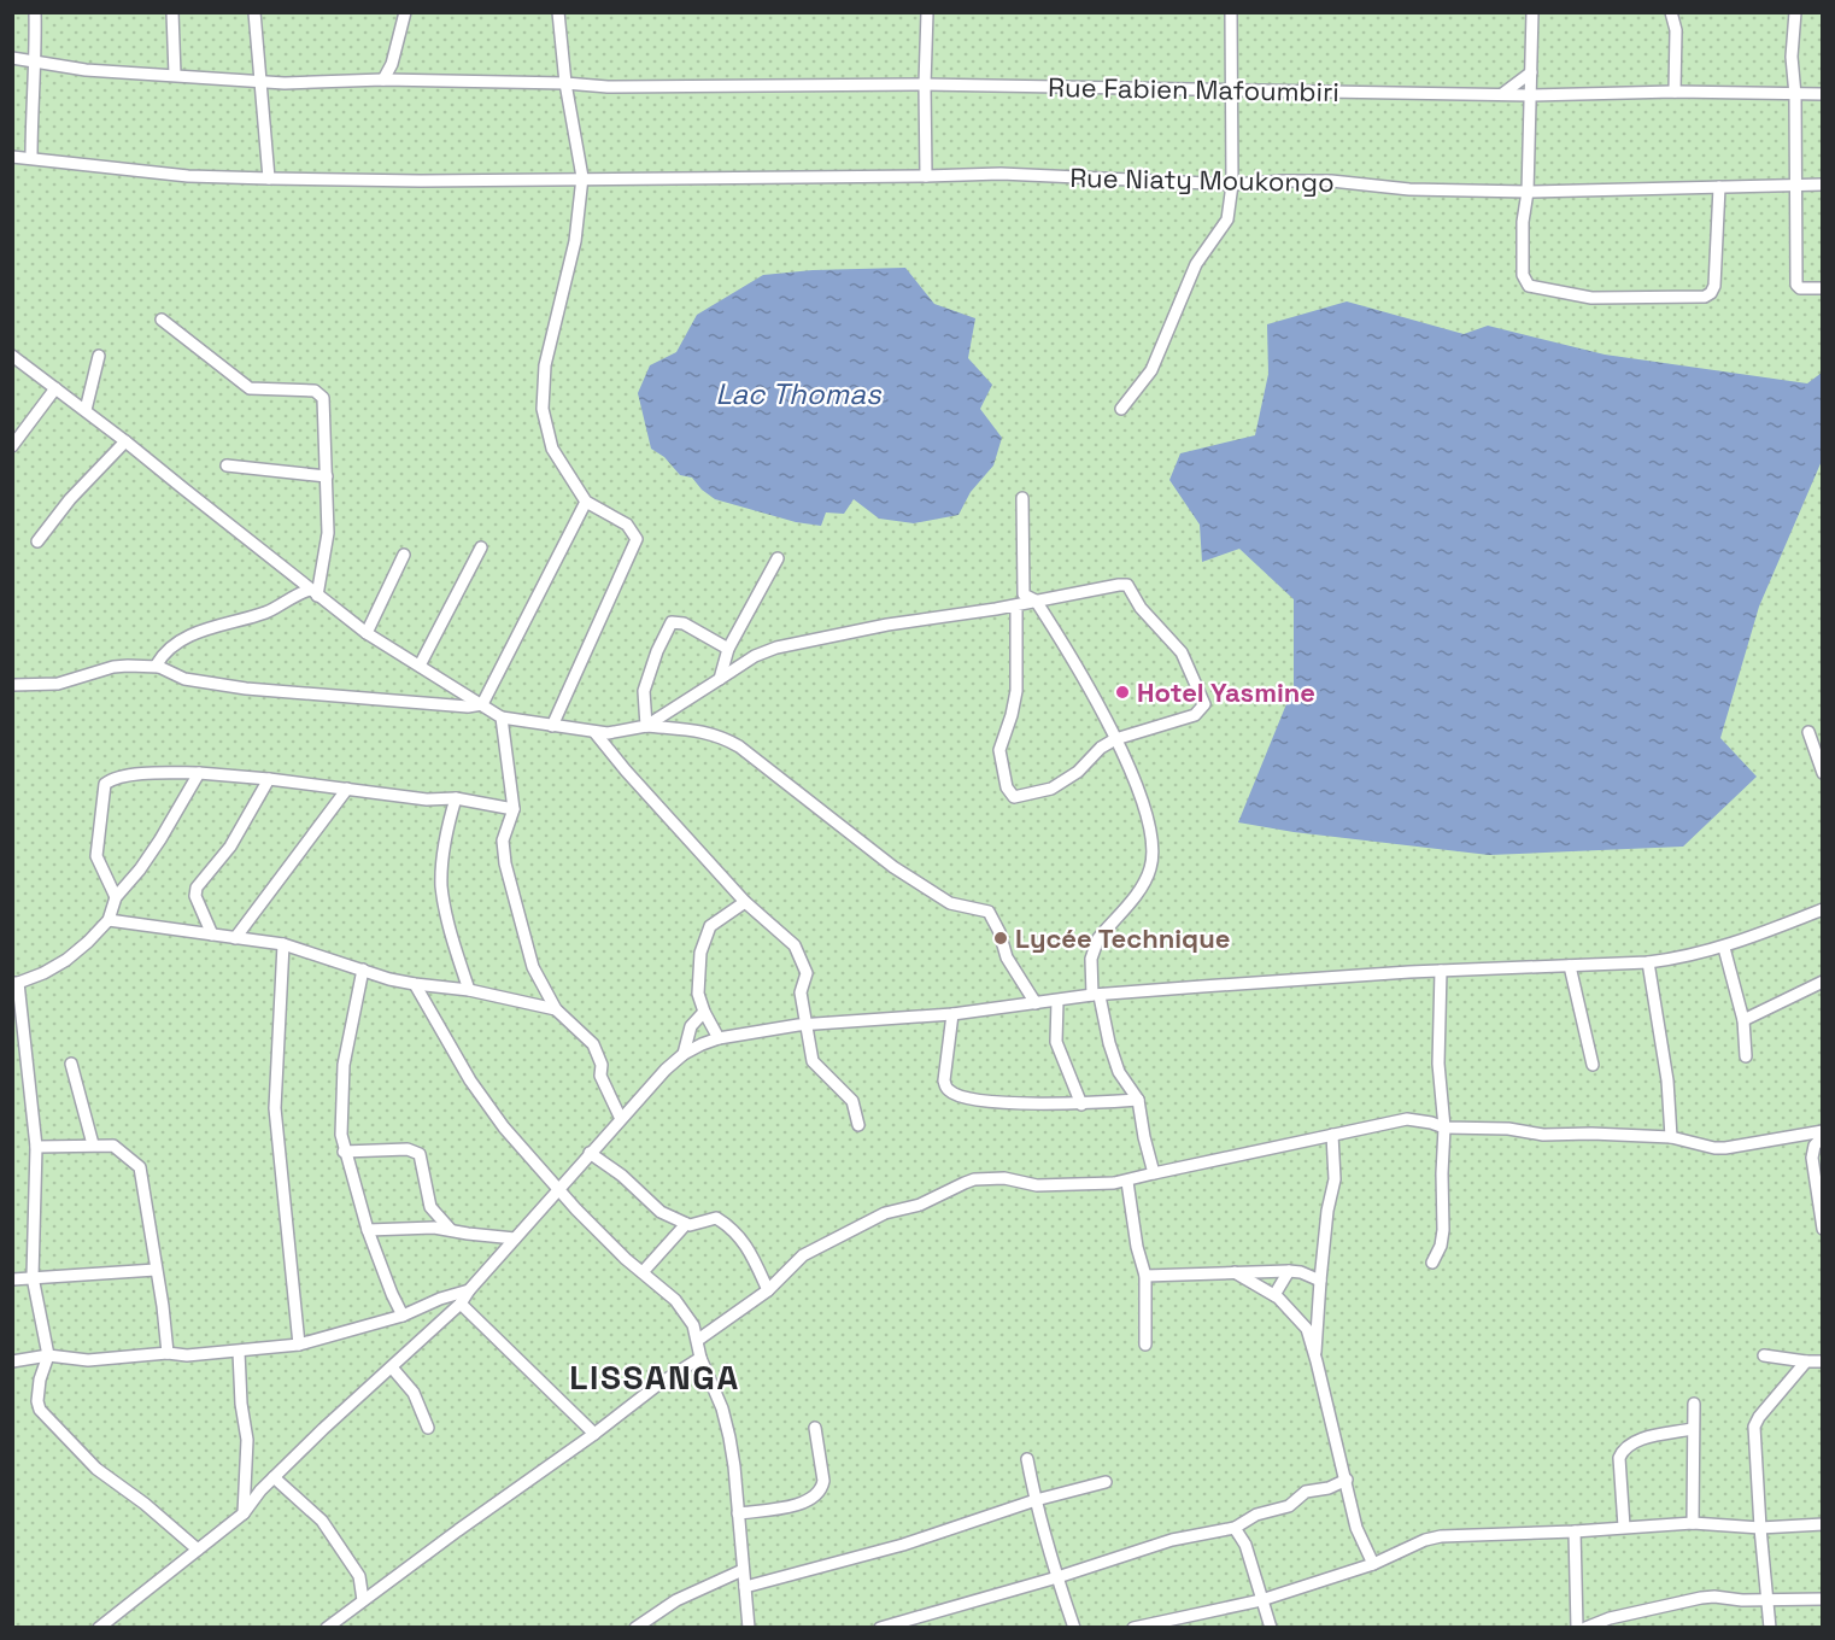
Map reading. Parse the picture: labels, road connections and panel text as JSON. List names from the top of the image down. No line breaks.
{"streets":{"street":["Rue Fabien Mafoumbiri","Rue Niaty Moukongo"]},"districts":["LISSANGA"],"water":["Lac Thomas"],"places":["Hotel Yasmine","Lycée Technique"]}
